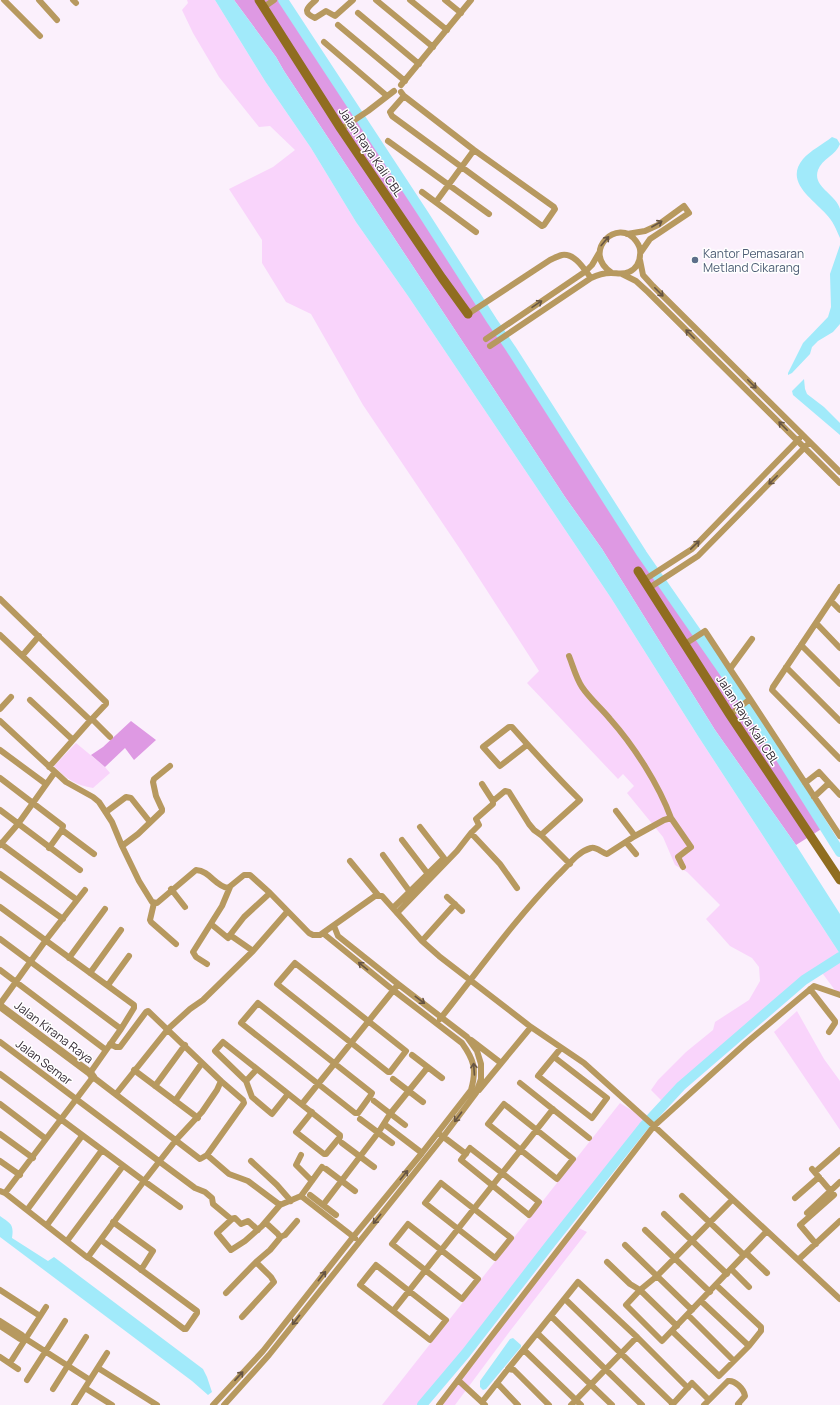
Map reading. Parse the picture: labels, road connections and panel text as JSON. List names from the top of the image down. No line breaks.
{"streets":{"main road":["Jalan Raya Kali CBL"],"street":["Jalan Kirana Raya","Jalan Semar"]},"places":["Kantor Pemasaran Metland Cikarang"]}
